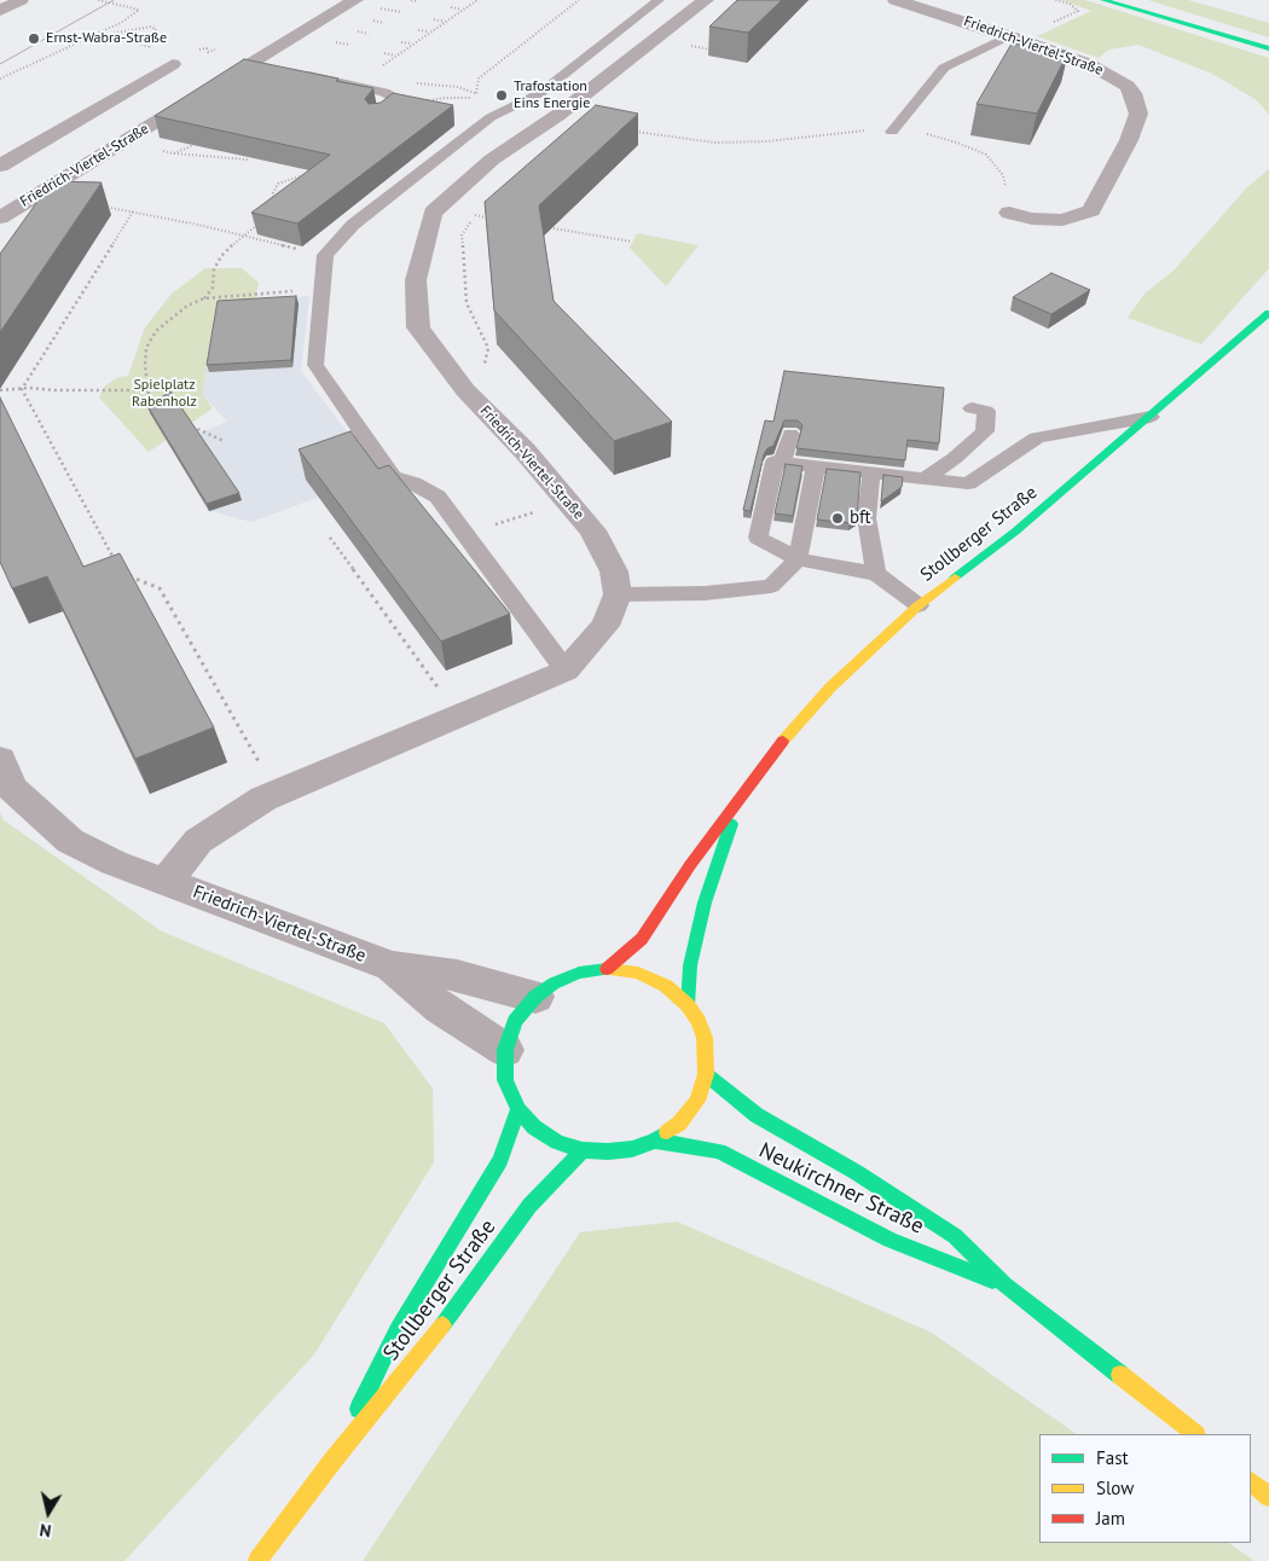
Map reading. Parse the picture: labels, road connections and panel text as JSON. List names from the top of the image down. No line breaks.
{"streets":{"main road":["Stollberger Straße","Neukirchner Straße"],"street":["Friedrich-Viertel-Straße"]},"crossings":[["Friedrich-Viertel-Straße","Stollberger Straße"],["Friedrich-Viertel-Straße","Neukirchner Straße"],["Stollberger Straße","Neukirchner Straße"]],"parks":["Spielplatz Rabenholz"],"places":["Ernst-Wabra-Straße","Trafostation Eins Energie","bft"],"legend":["Fast","Slow","Jam"],"north":"bottom"}
